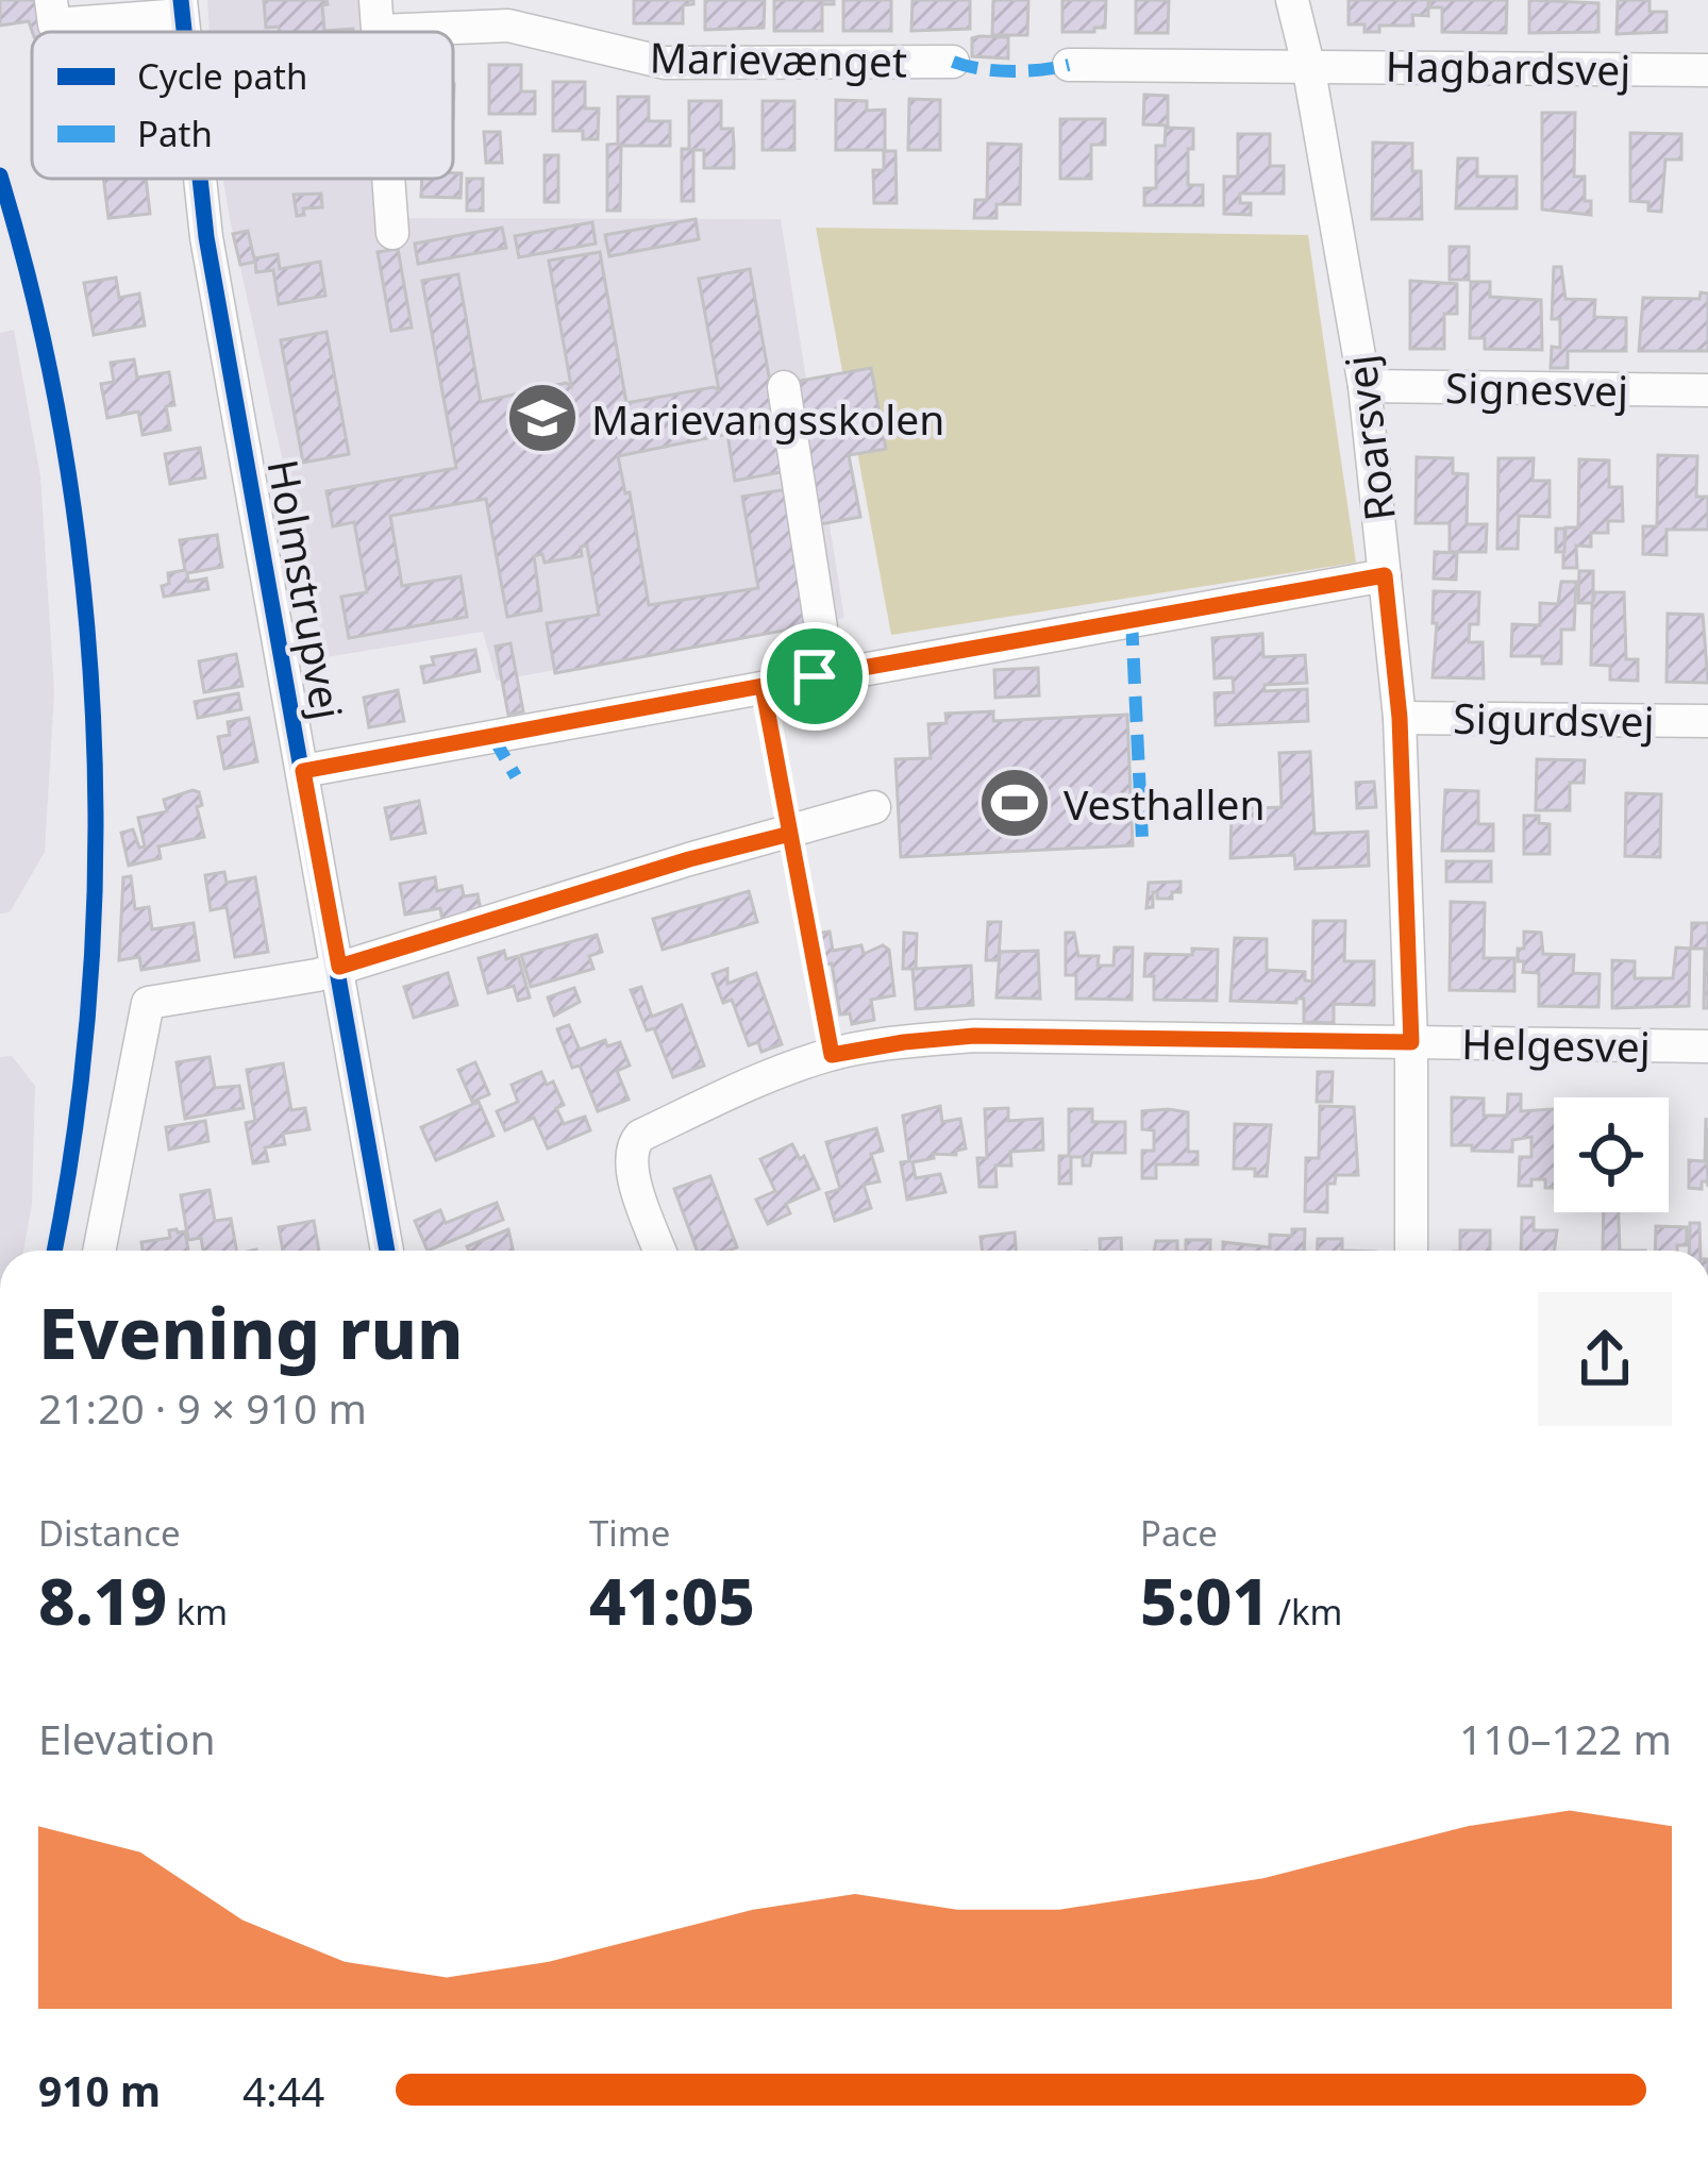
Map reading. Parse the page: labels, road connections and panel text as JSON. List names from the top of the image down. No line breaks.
{"streets":{"street":["Marievænget","Hagbardsvej","Signesvej","Roarsvej","Holmstrupvej","Sigurdsvej","Helgesvej"]},"crossings":[["Hagbardsvej","Roarsvej"],["Signesvej","Roarsvej"],["Roarsvej","Sigurdsvej"],["Roarsvej","Helgesvej"]],"places":{"school or university":["Marievangsskolen"],"sports":["Vesthallen"]},"legend":["Cycle path","Path"],"page":{"heading":["Evening run","21:20 · 9 × 910 m"],"stats":[["Distance","8.19 km"],["Time","41:05"],["Pace","5:01 /km"]],"chart":["Elevation","110–122 m"],"list":[{"name":"910 m","note":"4:44"}]}}
